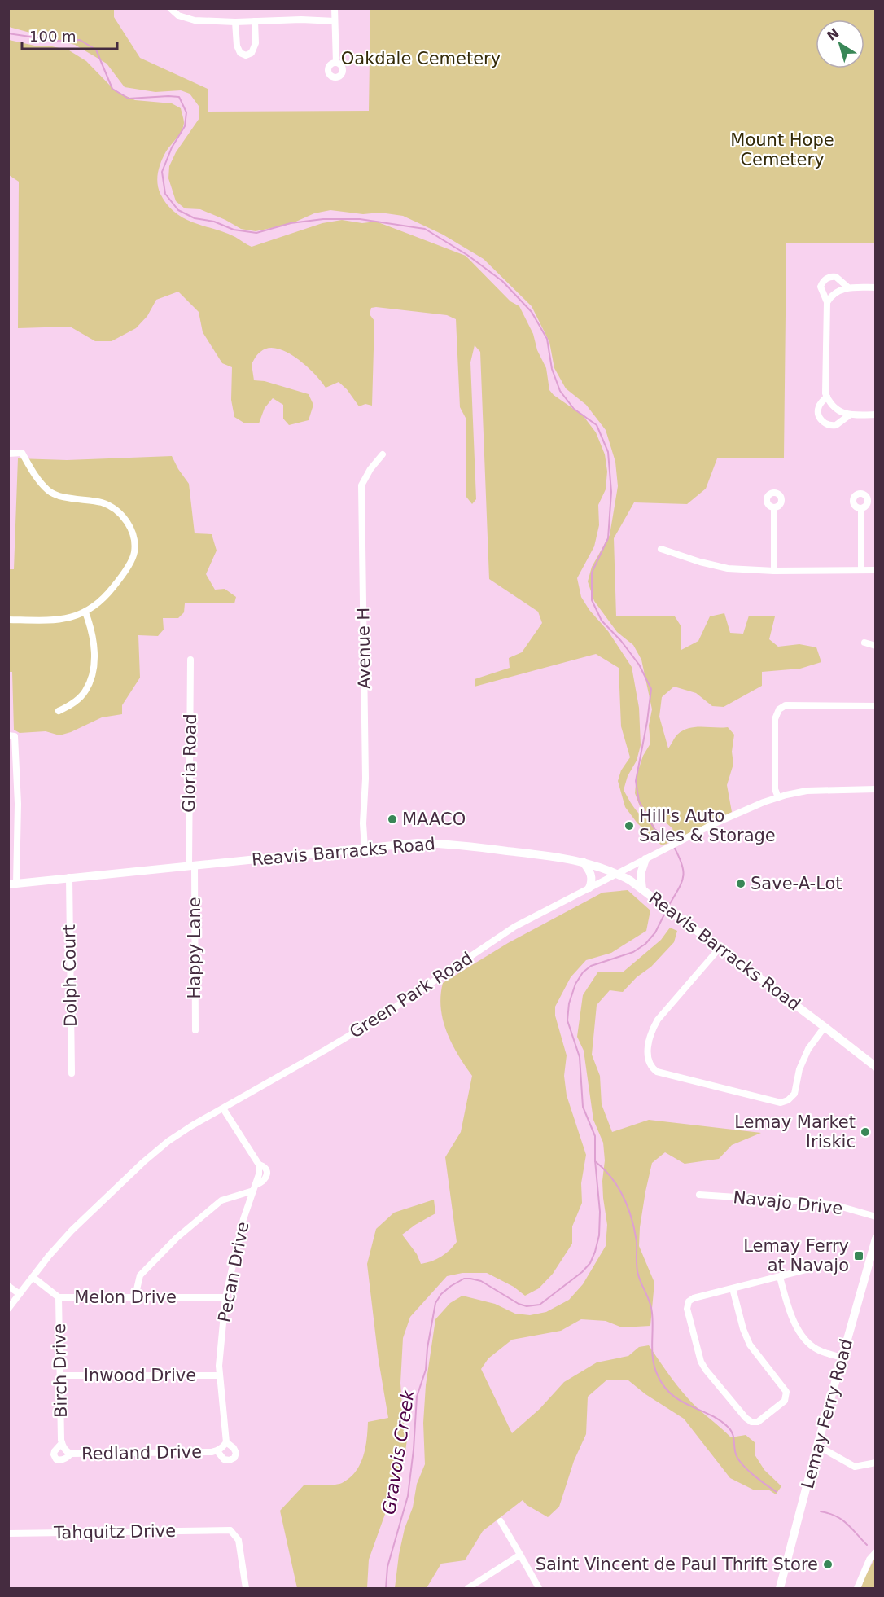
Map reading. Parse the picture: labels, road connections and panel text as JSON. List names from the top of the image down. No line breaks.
{"streets":{"main road":["Reavis Barracks Road","Lemay Ferry Road"],"street":["Avenue H","Gloria Road","Happy Lane","Dolph Court","Green Park Road","Navajo Drive","Pecan Drive","Melon Drive","Birch Drive","Inwood Drive","Redland Drive","Tahquitz Drive"]},"crossings":[["Avenue H","Reavis Barracks Road"],["Gloria Road","Reavis Barracks Road"],["Gloria Road","Happy Lane"],["Reavis Barracks Road","Happy Lane"],["Reavis Barracks Road","Dolph Court"],["Reavis Barracks Road","Green Park Road"],["Green Park Road","Pecan Drive"],["Green Park Road","Melon Drive"],["Pecan Drive","Melon Drive"],["Pecan Drive","Inwood Drive"],["Pecan Drive","Redland Drive"],["Melon Drive","Birch Drive"],["Birch Drive","Inwood Drive"],["Birch Drive","Redland Drive"]],"water":["Gravois Creek"],"parks":["Oakdale Cemetery","Mount Hope Cemetery"],"places":{"other":["MAACO","Hill's Auto Sales & Storage","Save-A-Lot","Lemay Market Iriskic","Saint Vincent de Paul Thrift Store"],"transit":["Lemay Ferry at Navajo"]},"scale_bar":"100 m","north":"top left"}
